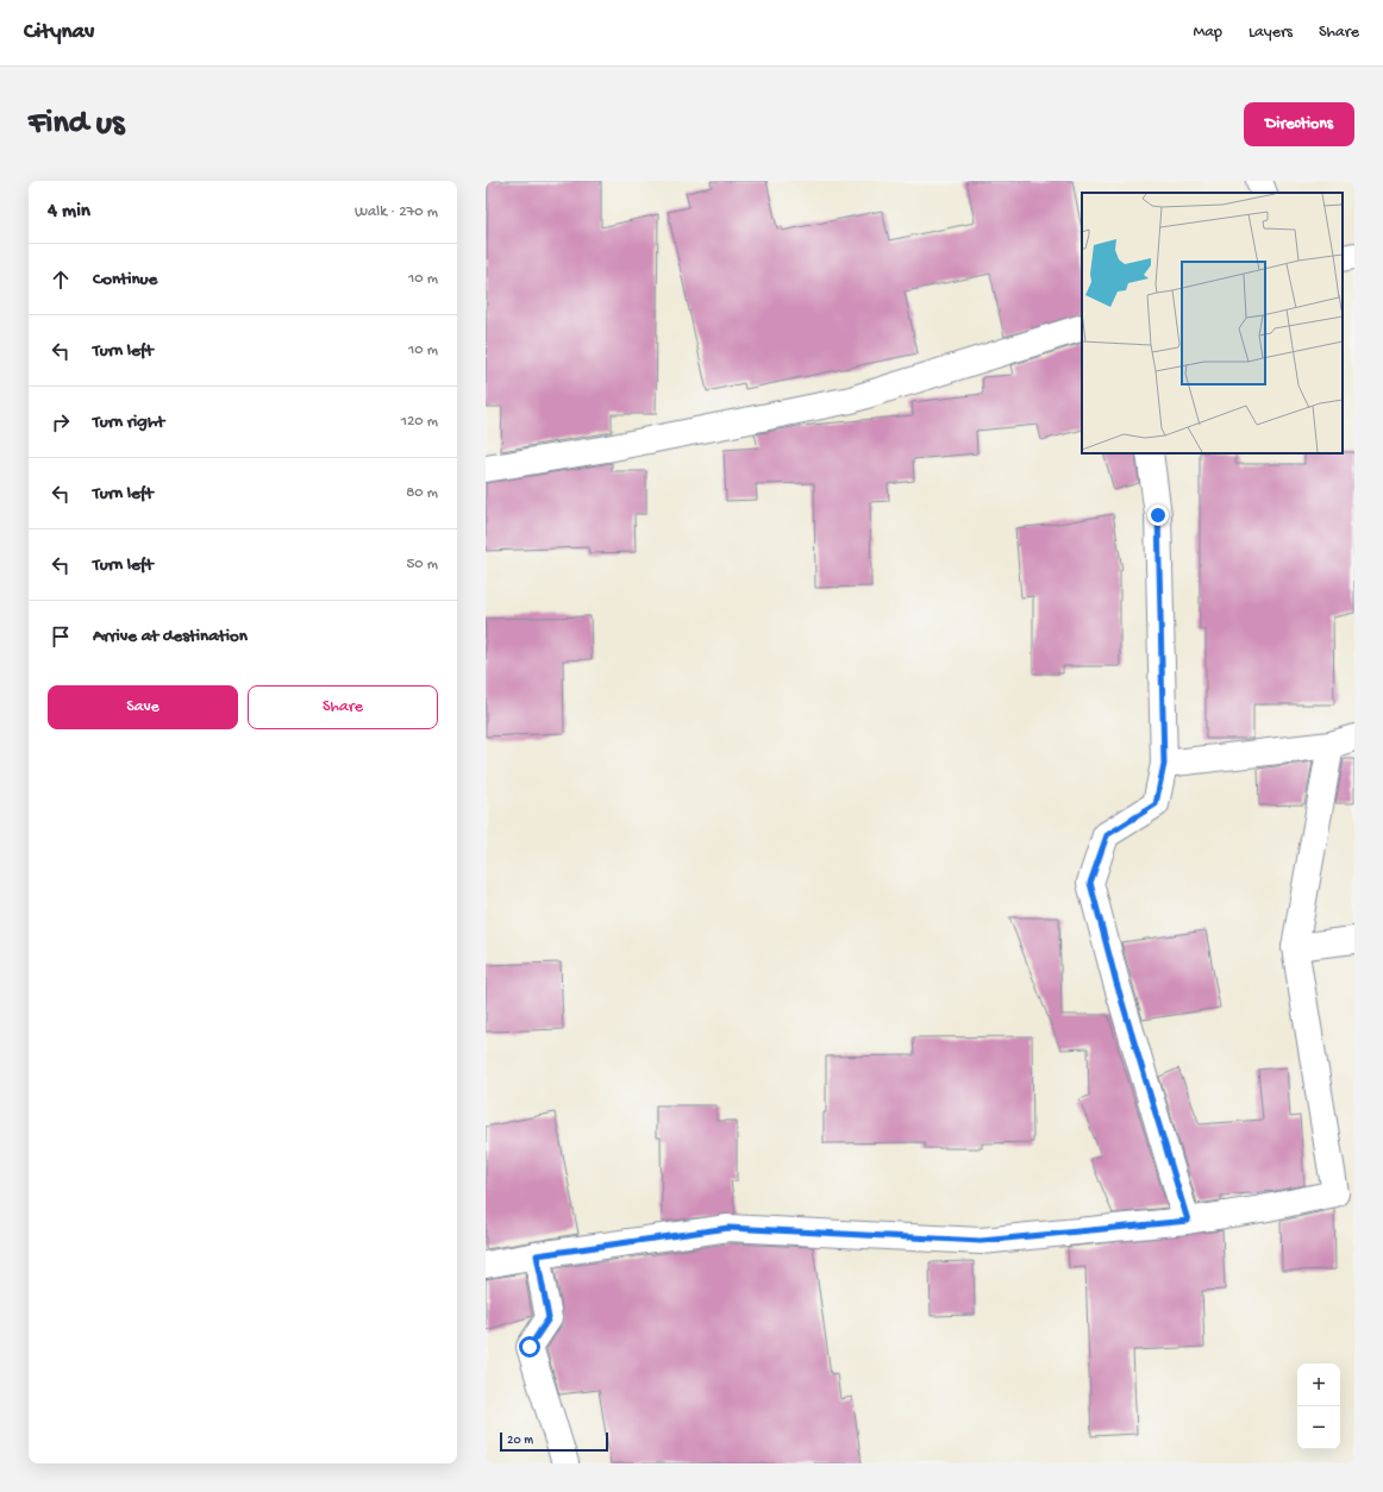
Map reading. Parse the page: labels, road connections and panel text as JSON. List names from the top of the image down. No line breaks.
{"scale_bar":"20 m","page":{"header":"Citynav","nav":["Map","Layers","Share"],"buttons":["Directions",["Save","Share"]],"title":"Find us","heading":["4 min","Walk · 270 m"],"list":[["Continue","10 m"],["Turn left","10 m"],["Turn right","120 m"],["Turn left","80 m"],["Turn left","50 m"],"Arrive at destination"],"map_buttons":["+","−"],"scale":"20 m"}}
